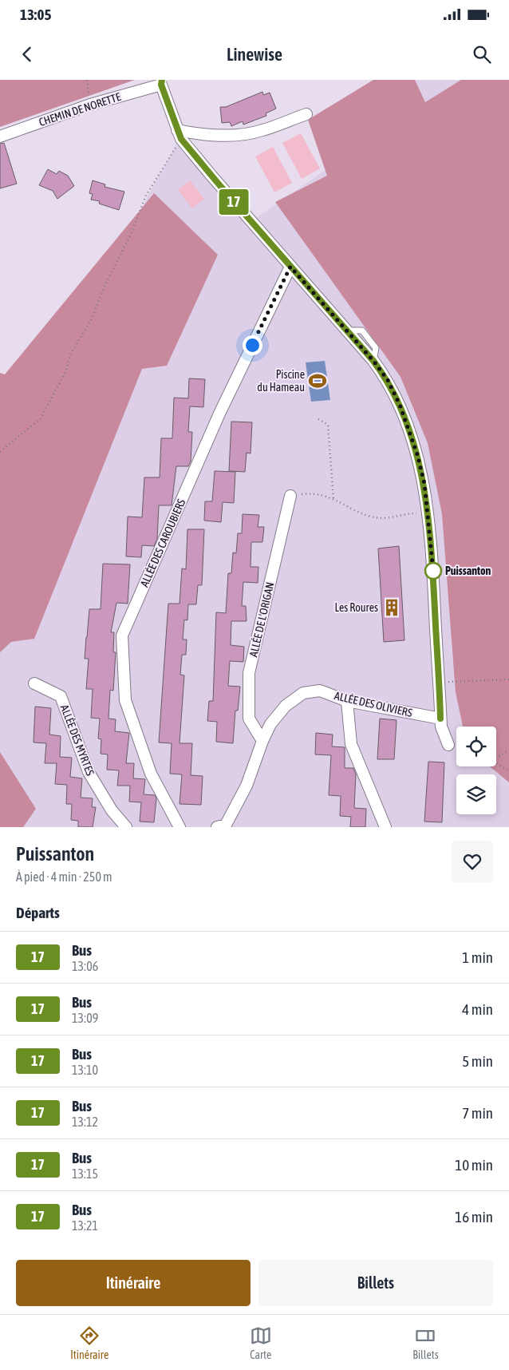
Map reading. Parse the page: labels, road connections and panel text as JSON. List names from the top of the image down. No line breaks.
{"streets":{"street":["CHEMIN DE NORETTE","ALLÉE DES CAROUBIERS","ALLÉE DE L'ORIGAN","ALLÉE DES OLIVIERS","ALLÉE DES MYRTES"]},"crossings":[["ALLÉE DE L'ORIGAN","ALLÉE DES OLIVIERS"]],"places":{"sports":["Piscine du Hameau"],"other":["Puissanton"],"building":["Les Roures"]},"lines":["bus line 17"],"page":{"status":"13:05","header":"Linewise","on_map":"17","heading":[["Puissanton","À pied · 4 min · 250 m"],"Départs"],"list":[{"mark":"17","name":"Bus","note":"13:06","value":"1 min"},{"mark":"17","name":"Bus","note":"13:09","value":"4 min"},{"mark":"17","name":"Bus","note":"13:10","value":"5 min"},{"mark":"17","name":"Bus","note":"13:12","value":"7 min"},{"mark":"17","name":"Bus","note":"13:15","value":"10 min"},{"mark":"17","name":"Bus","note":"13:21","value":"16 min"}],"buttons":["Itinéraire","Billets"],"tabs":["Itinéraire","Carte","Billets"]}}
